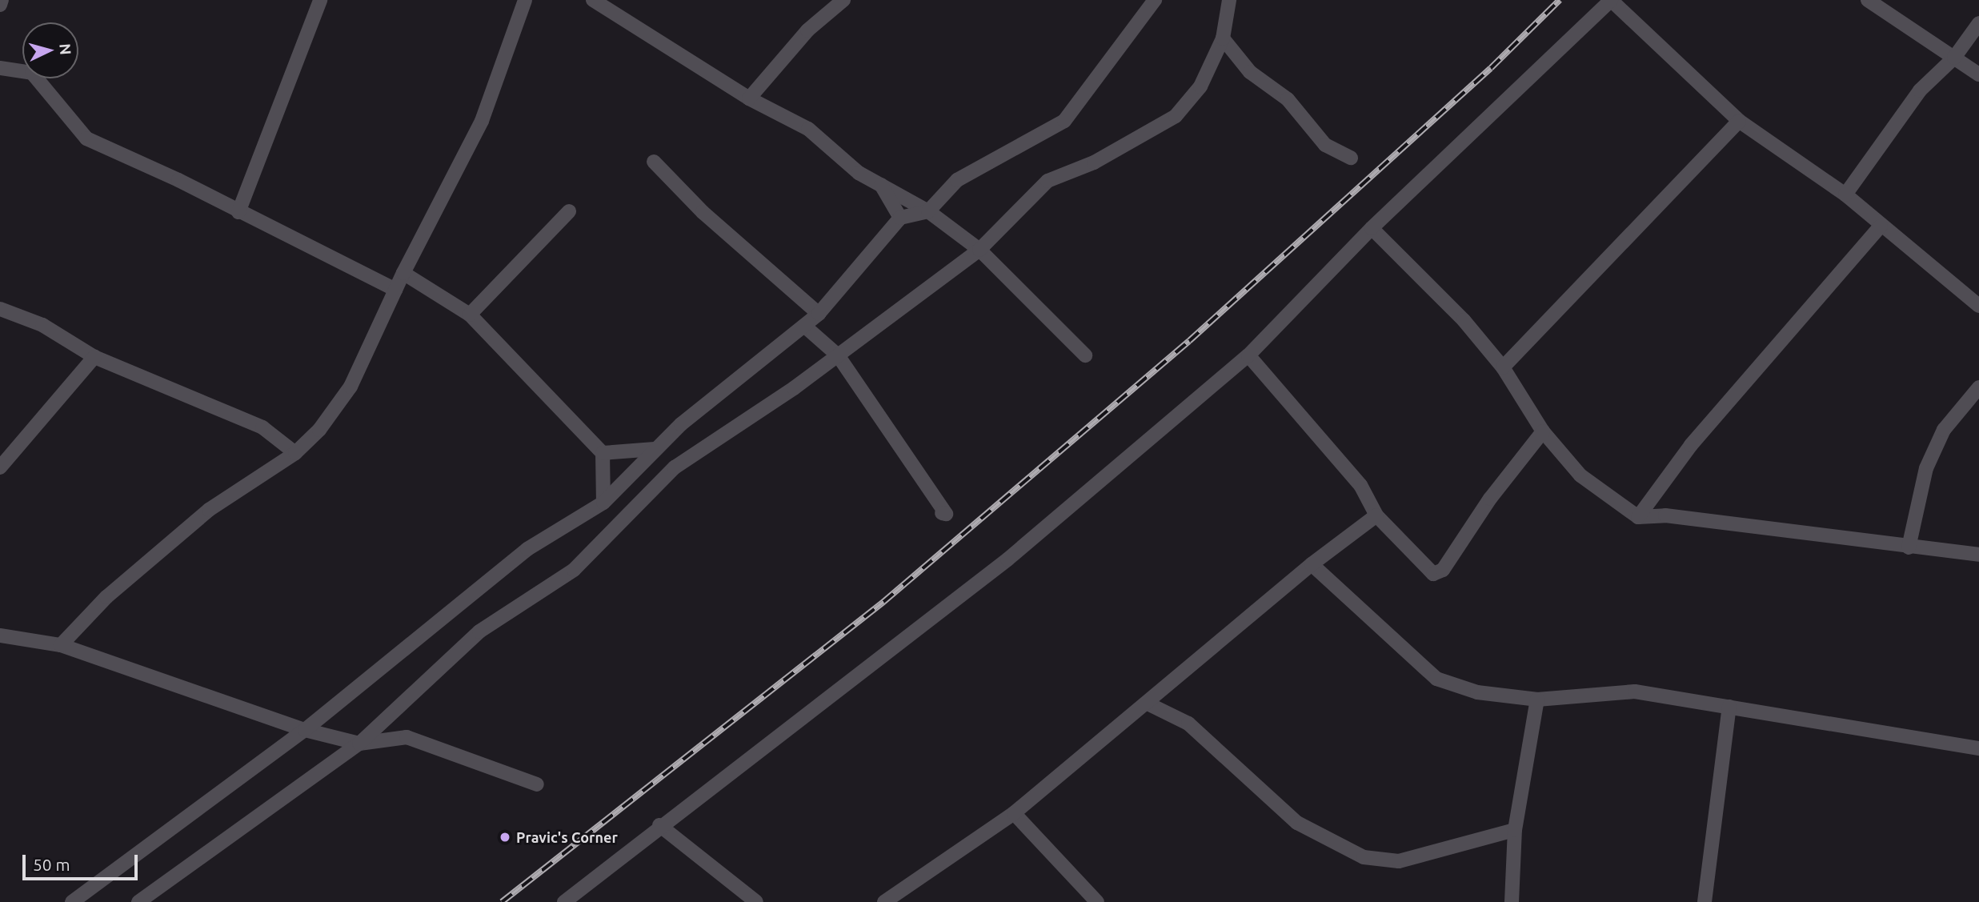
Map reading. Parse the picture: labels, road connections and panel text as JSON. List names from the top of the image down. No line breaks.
{"places":["Pravic's Corner"],"scale_bar":"50 m","north":"right"}
